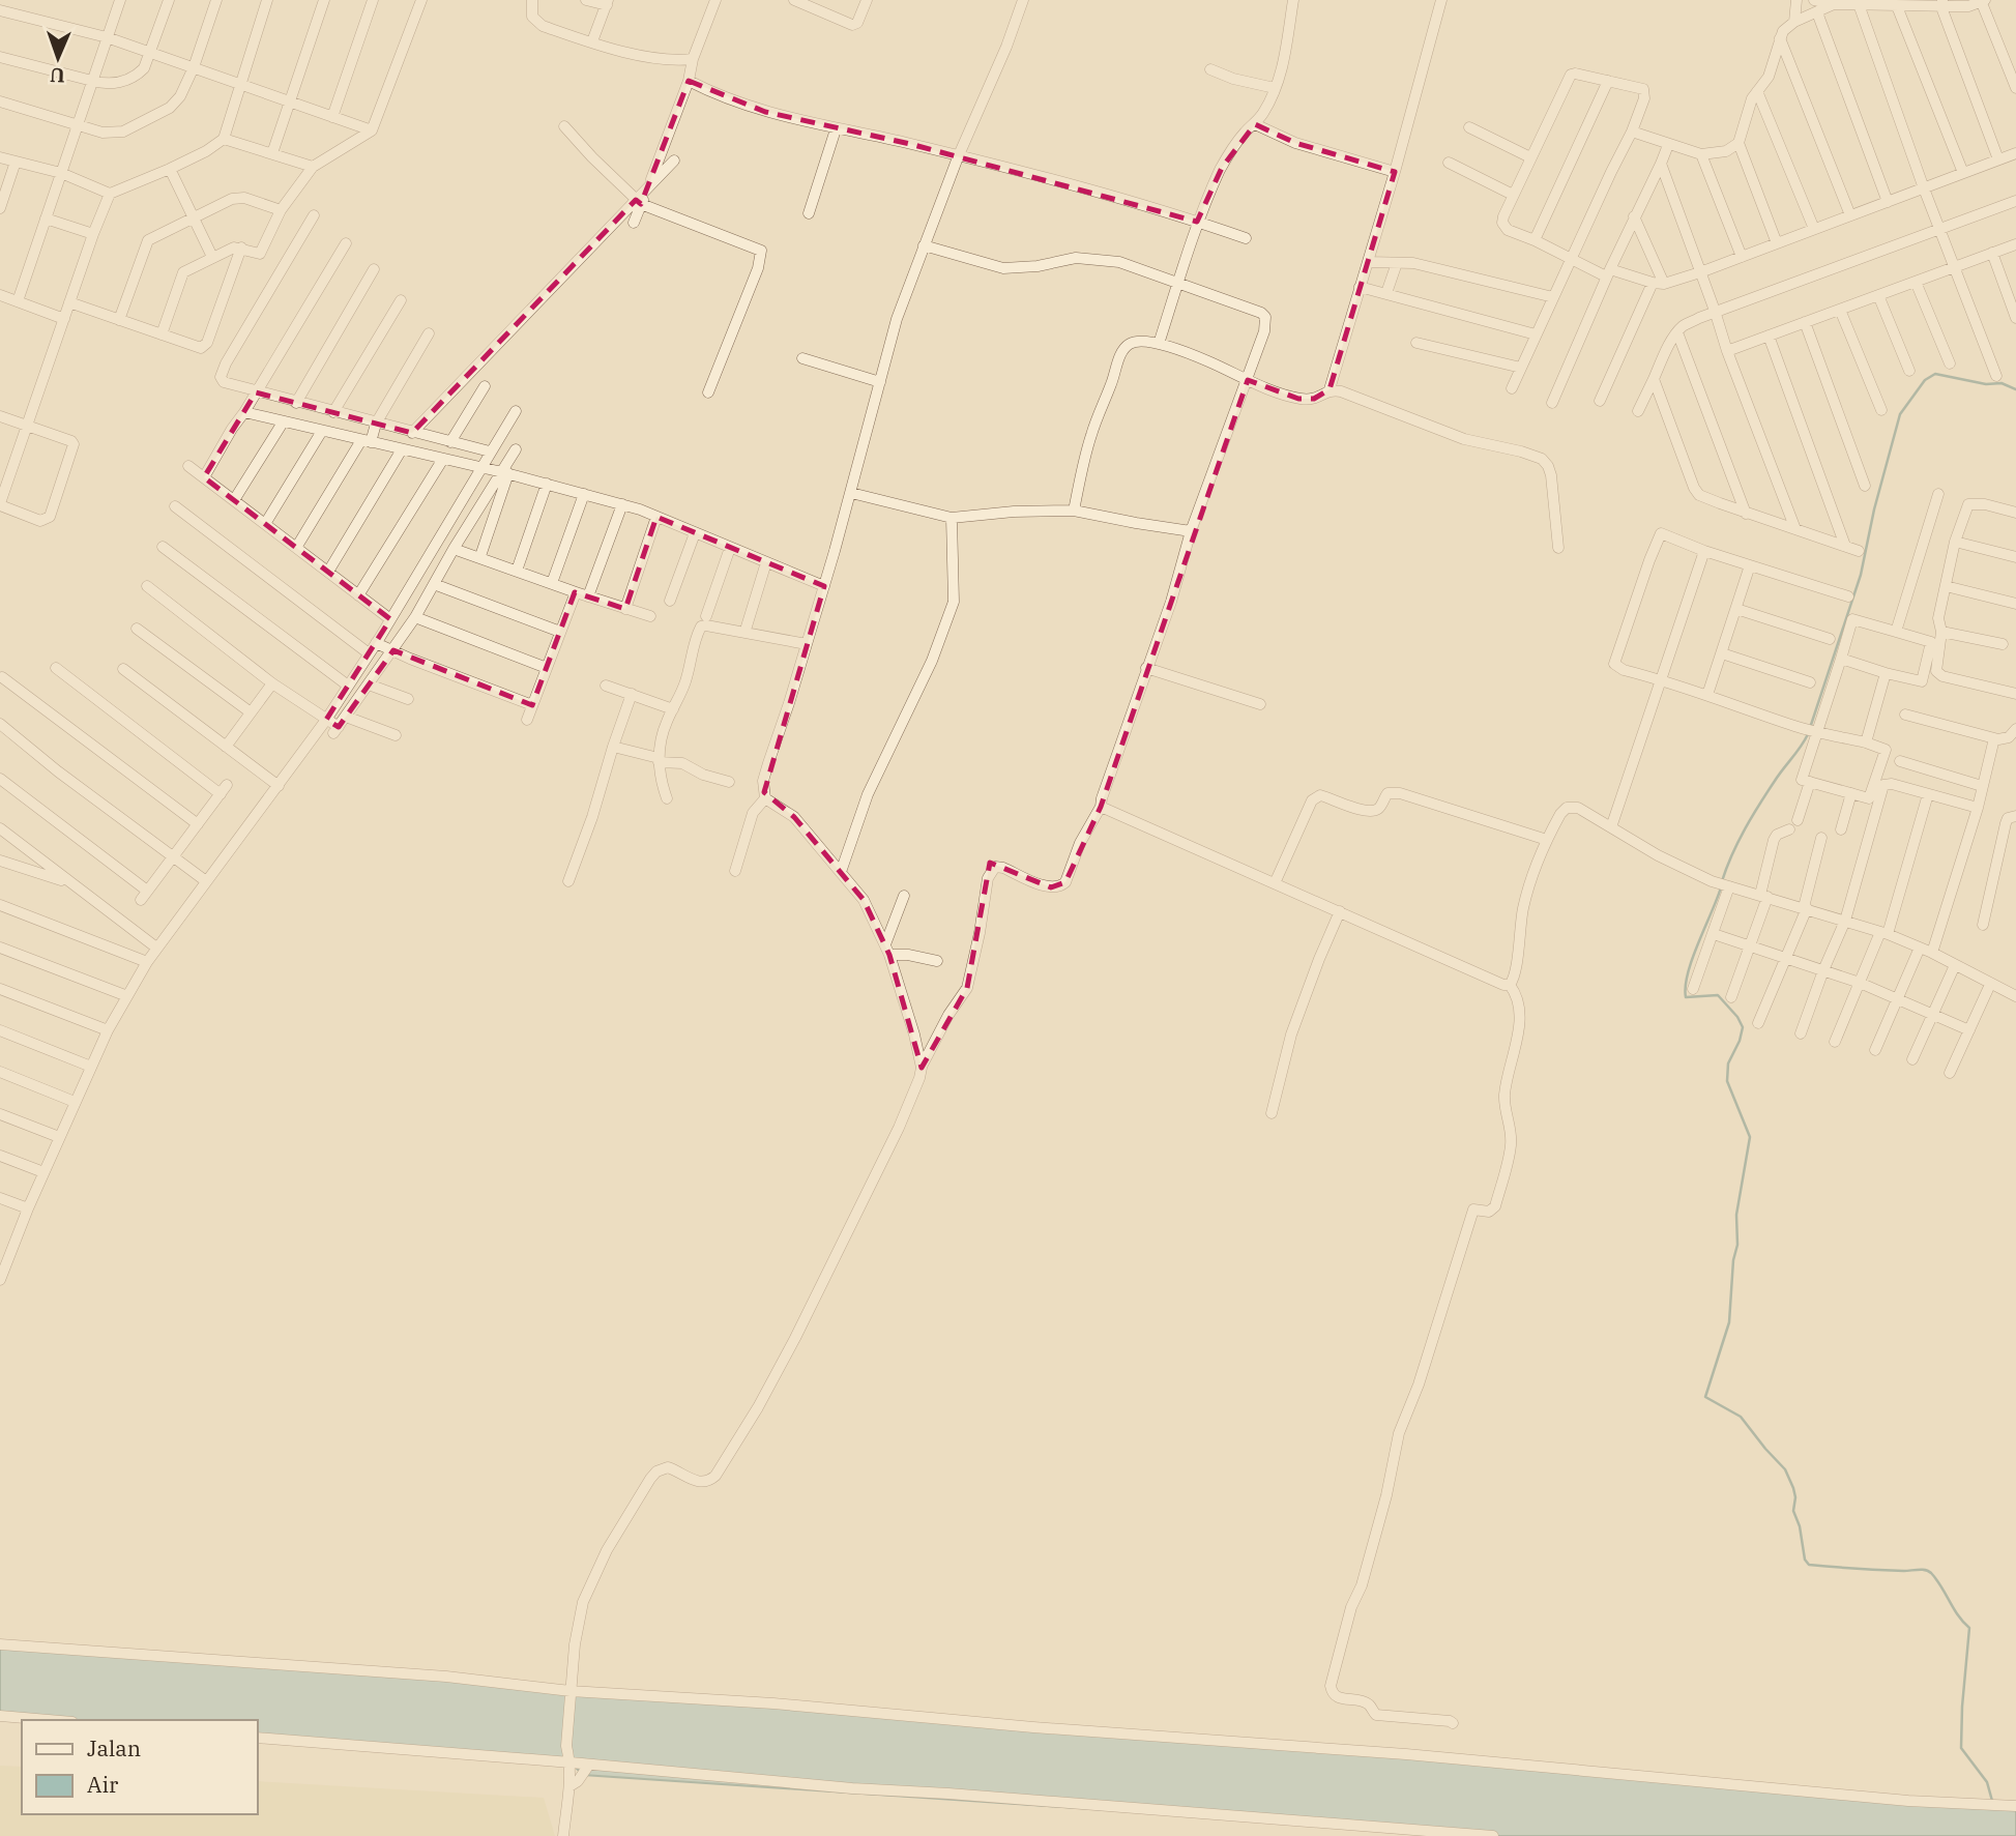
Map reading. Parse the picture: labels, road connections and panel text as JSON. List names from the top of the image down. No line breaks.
{"legend":["Jalan","Air"],"north":"bottom"}
